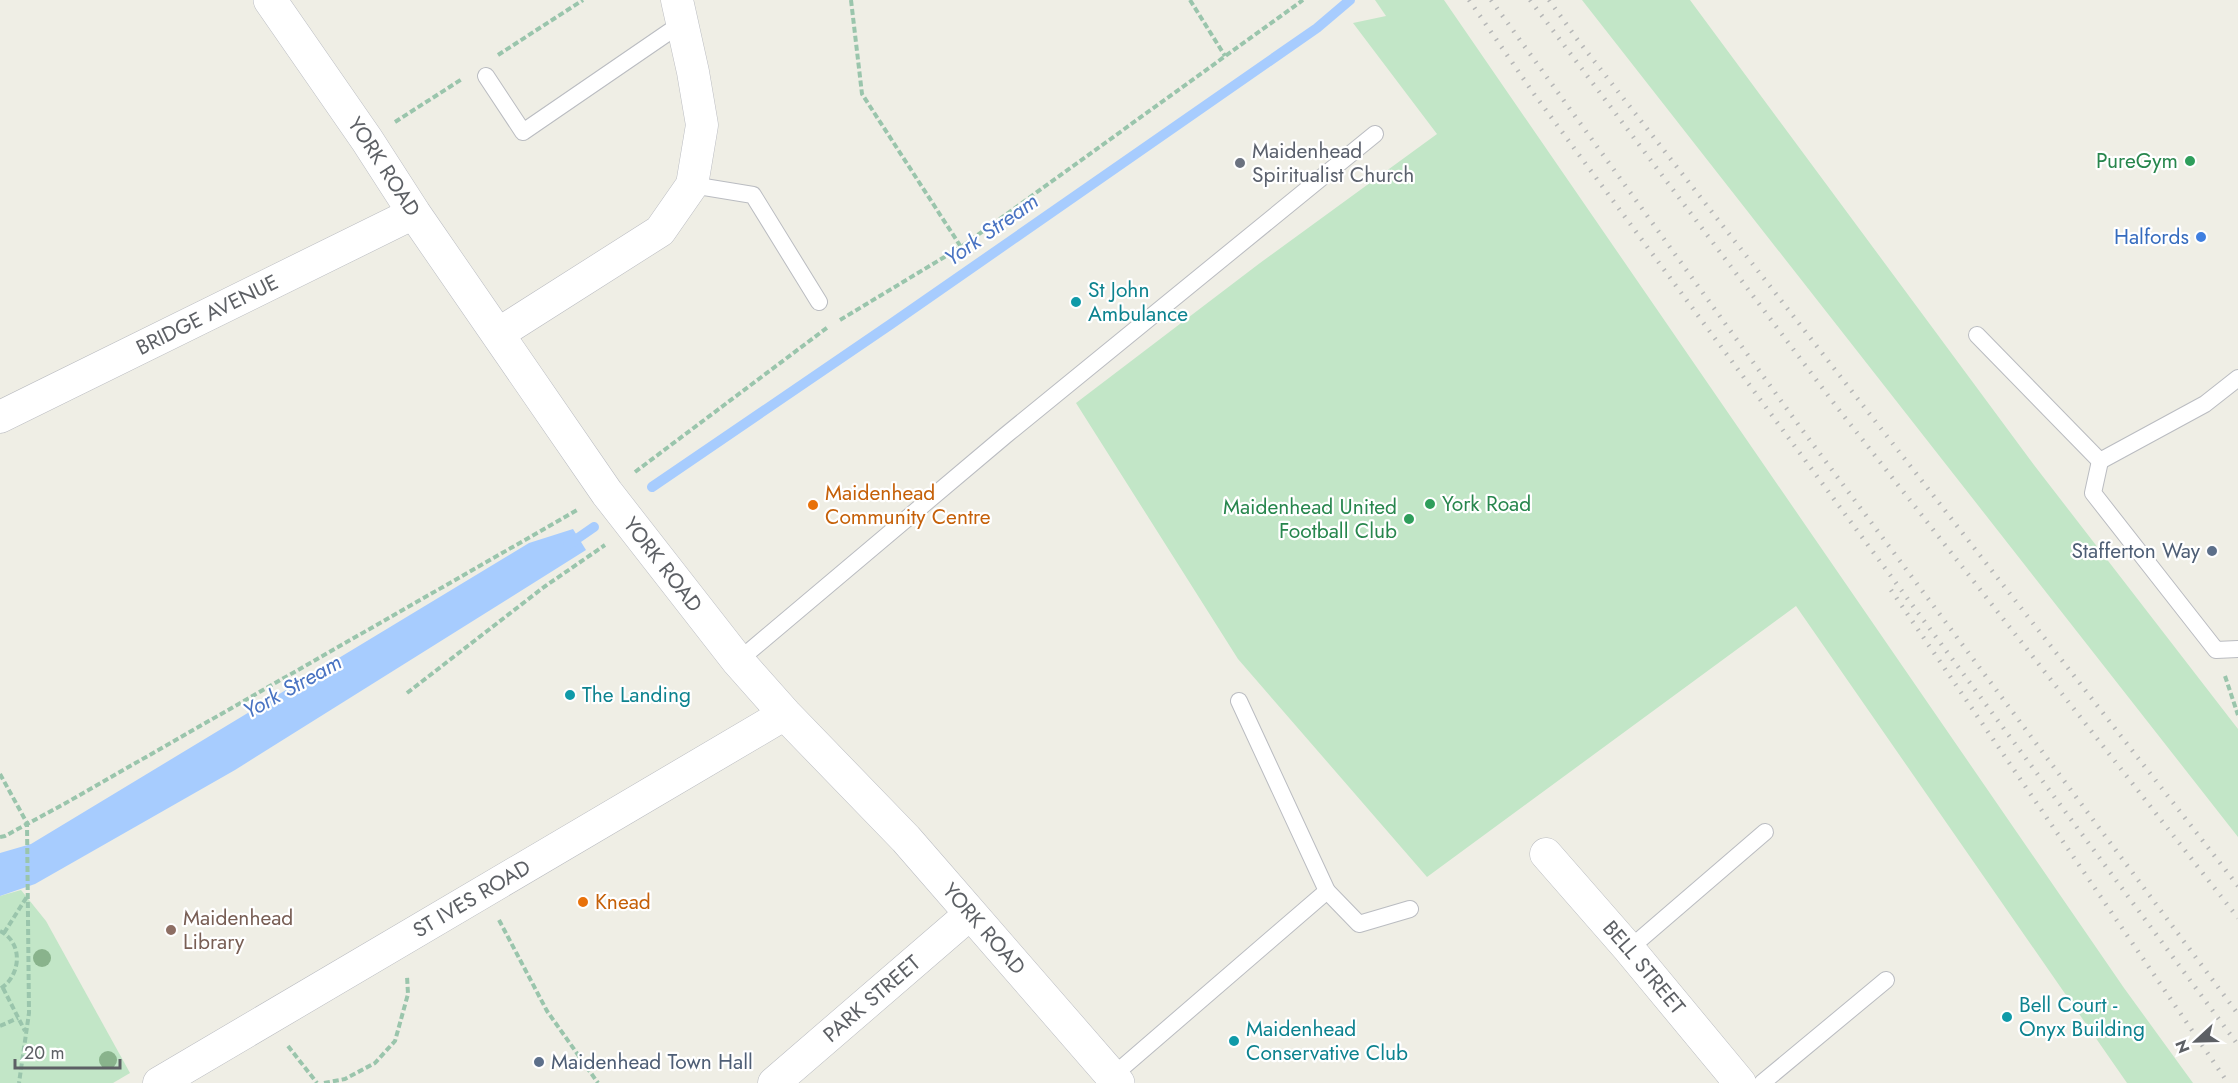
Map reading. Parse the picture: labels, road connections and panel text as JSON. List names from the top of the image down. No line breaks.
{"streets":{"street":["YORK ROAD","BRIDGE AVENUE","ST IVES ROAD","BELL STREET","PARK STREET"]},"crossings":[["YORK ROAD","BRIDGE AVENUE"],["YORK ROAD","ST IVES ROAD"],["YORK ROAD","PARK STREET"]],"water":["York Stream"],"places":["PureGym","Maidenhead Spiritualist Church","Halfords","St John Ambulance","York Road","Maidenhead Community Centre","Maidenhead United Football Club","Stafferton Way","The Landing","Knead","Maidenhead Library","Bell Court - Onyx Building","Maidenhead Conservative Club","Maidenhead Town Hall"],"scale_bar":"20 m","north":"left"}
